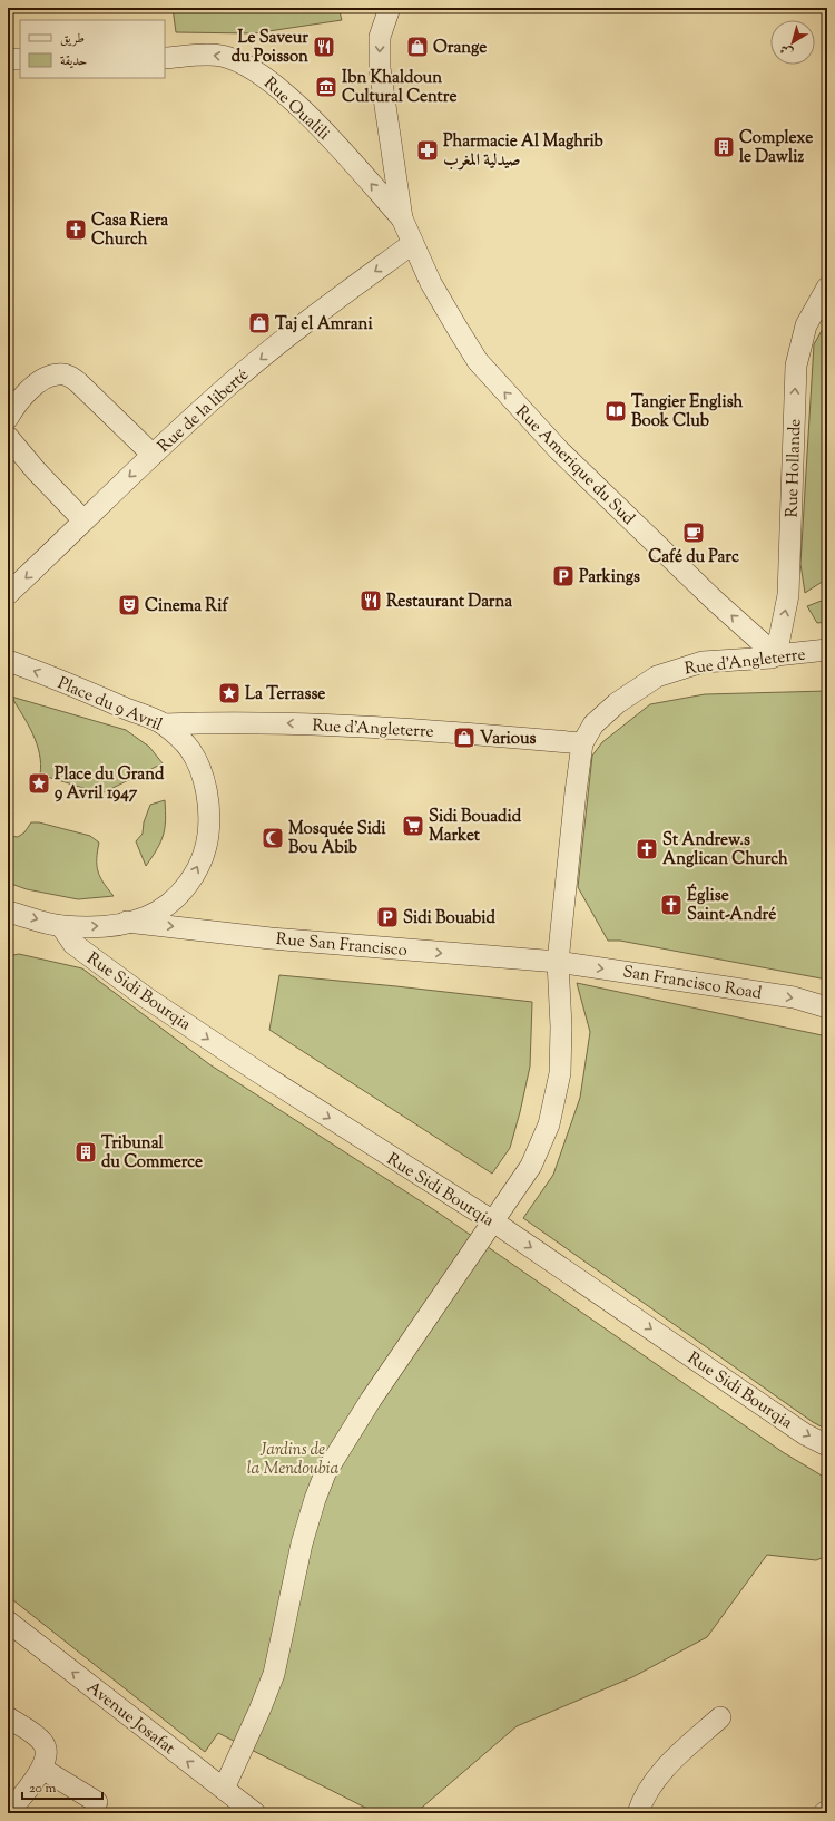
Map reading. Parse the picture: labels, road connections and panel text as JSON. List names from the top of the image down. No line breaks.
{"streets":{"street":["Rue Oualili","Rue de la liberté","Rue Amerique du Sud","Rue Hollande","Rue d'Angleterre","Place du 9 Avril","Rue San Francisco","San Francisco Road","Rue Sidi Bourqia","Avenue Josafat"]},"crossings":[["Rue Oualili","Rue Amerique du Sud"],["Rue de la liberté","Rue Amerique du Sud"],["Rue Amerique du Sud","Rue Hollande"],["Rue Amerique du Sud","Rue d'Angleterre"],["Rue Hollande","Rue d'Angleterre"],["Rue d'Angleterre","Place du 9 Avril"],["Rue d'Angleterre","Rue San Francisco"],["Rue d'Angleterre","San Francisco Road"],["Rue d'Angleterre","Rue Sidi Bourqia"],["Rue d'Angleterre","Avenue Josafat"],["Place du 9 Avril","Rue San Francisco"],["Place du 9 Avril","Rue Sidi Bourqia"],["Rue San Francisco","San Francisco Road"]],"one_way":["Rue Oualili","Rue de la liberté","Rue Amerique du Sud","Rue Hollande","Rue San Francisco","San Francisco Road","Rue Sidi Bourqia","Avenue Josafat"],"parks":["Jardins de la Mendoubia"],"places":{"restaurant":["Le Saveur du Poisson","Restaurant Darna"],"shop":["Orange","Taj el Amrani","Various"],"museum":["Ibn Khaldoun Cultural Centre"],"building":["Complexe le Dawliz","Tribunal du Commerce"],"pharmacy":["Pharmacie Al Maghrib صيدلية المغرب"],"church":["Casa Riera Church","St Andrew.s Anglican Church","Église Saint-André"],"library":["Tangier English Book Club"],"cafe":["Café du Parc"],"parking":["Parkings","Sidi Bouabid"],"theatre":["Cinema Rif"],"place":["La Terrasse","Place du Grand 9 Avril 1947"],"supermarket":["Sidi Bouadid Market"],"mosque":["Mosquée Sidi Bou Abib"]},"legend":["طريق","حديقة"],"scale_bar":"20 m","north":"bottom left"}
